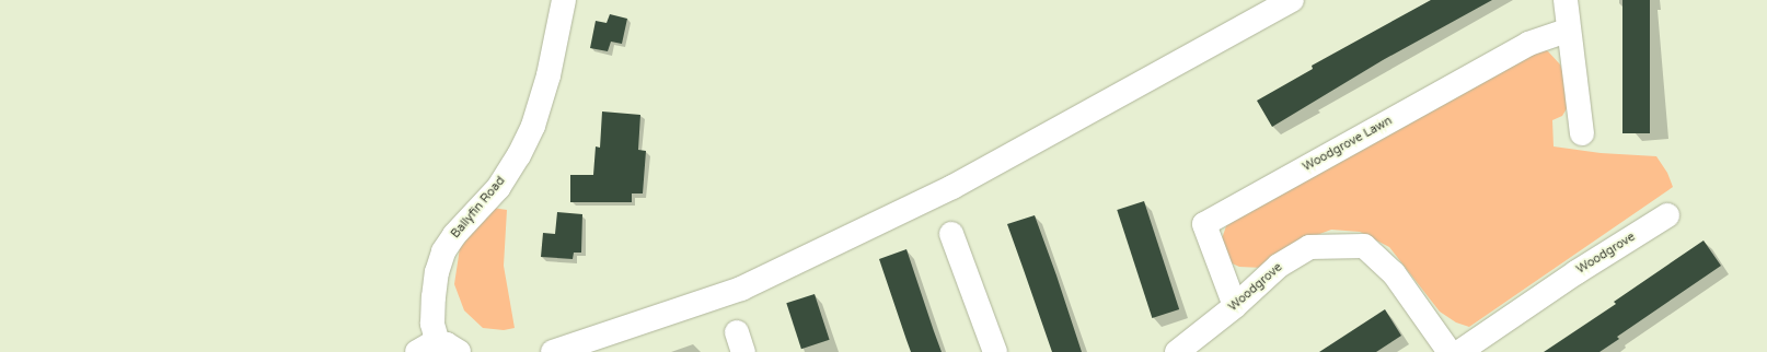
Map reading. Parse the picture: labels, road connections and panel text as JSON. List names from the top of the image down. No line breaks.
{"streets":{"street":["Woodgrove Lawn","Ballyfin Road","Woodgrove"]},"crossings":[["Woodgrove Lawn","Woodgrove"]]}
